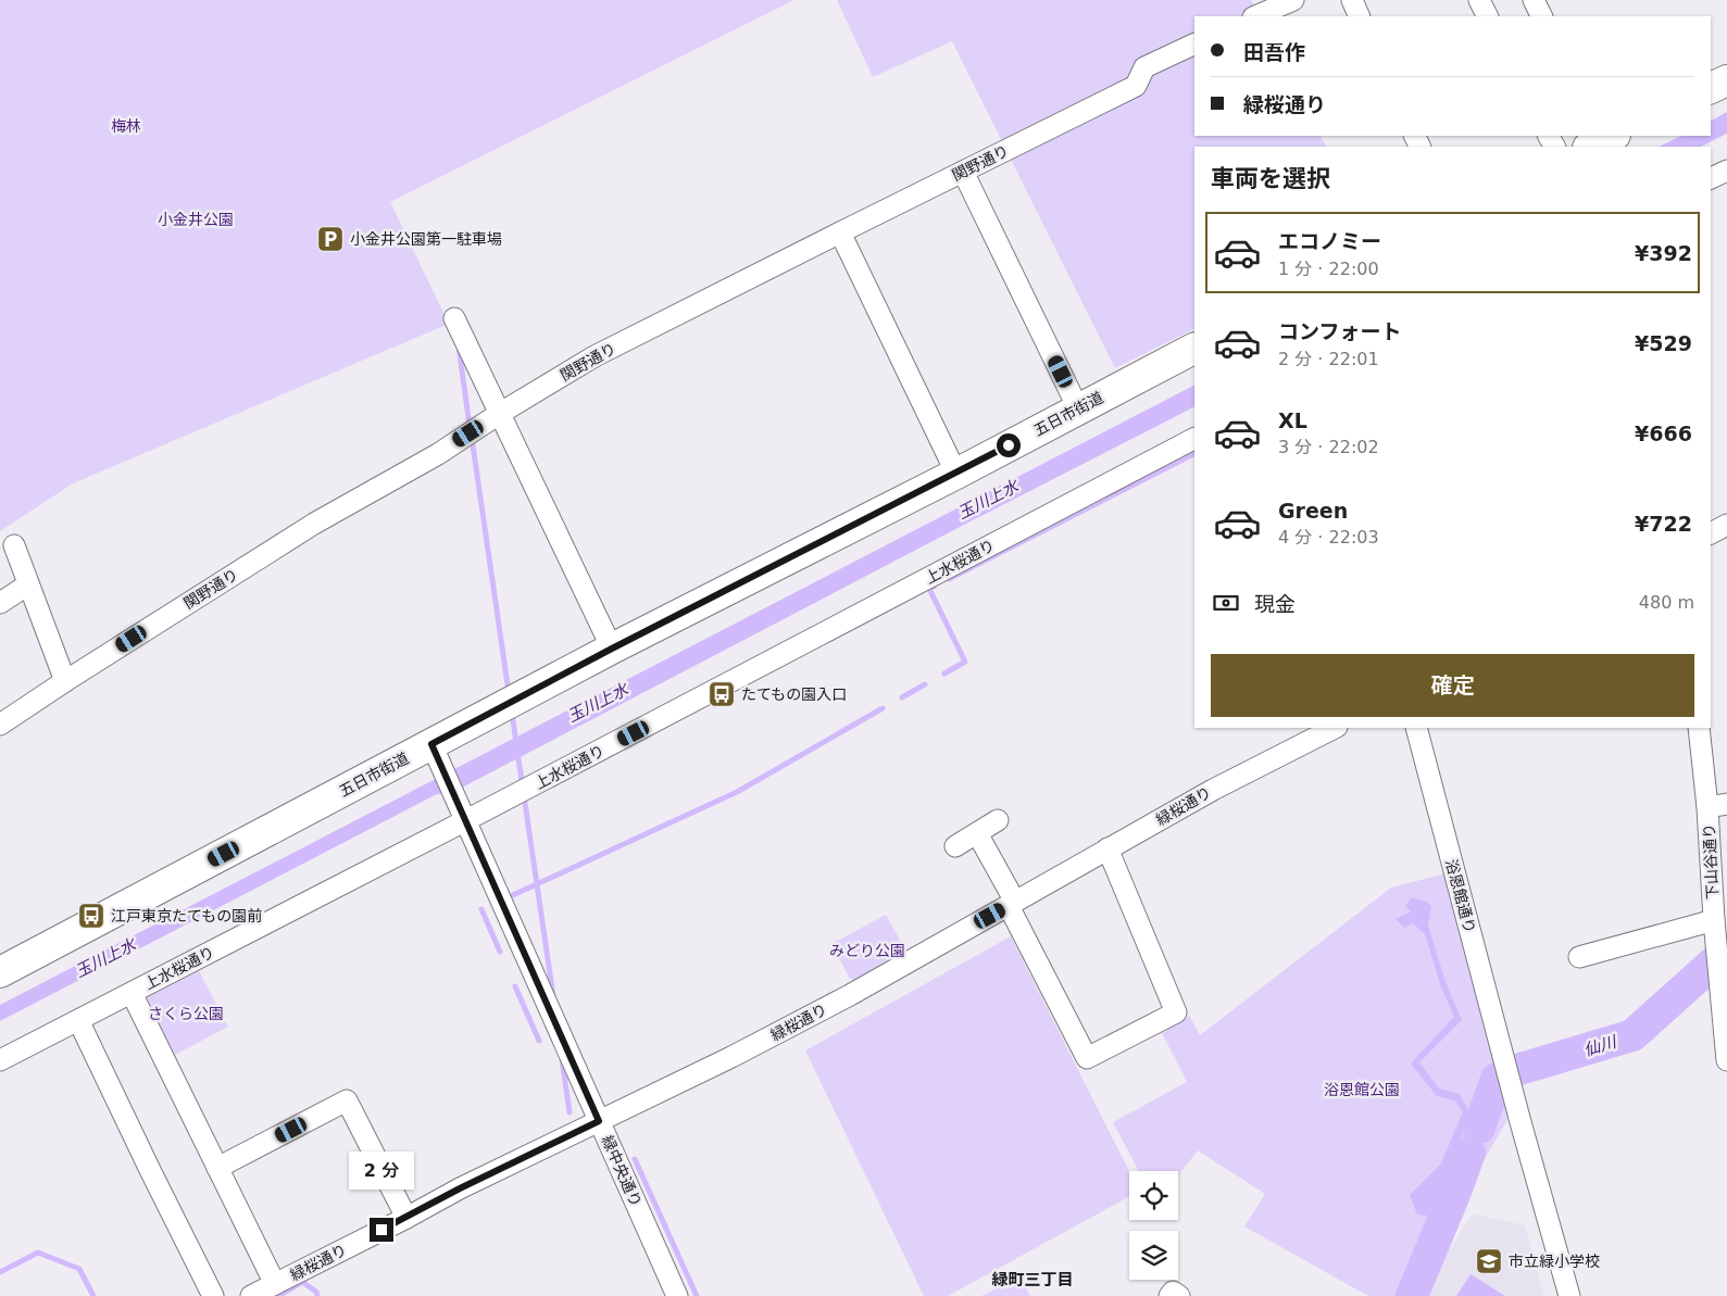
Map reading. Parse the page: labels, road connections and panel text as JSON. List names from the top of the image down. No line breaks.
{"streets":{"main road":["五日市街道"],"street":["関野通り","上水桜通り","緑桜通り","下山谷通り","浴恩館通り","緑中央通り"]},"crossings":[["五日市街道","緑中央通り"],["上水桜通り","緑中央通り"],["緑桜通り","緑中央通り"]],"districts":["緑町三丁目"],"water":["玉川上水","仙川"],"parks":["梅林","小金井公園","みどり公園","さくら公園","浴恩館公園"],"places":{"parking":["小金井公園第一駐車場"],"bus stop":["たてもの園入口","江戸東京たてもの園前"],"school or university":["市立緑小学校"]},"page":{"banner":["田吾作","緑桜通り"],"heading":"車両を選択","list":[{"name":"エコノミー","note":"1 分 · 22:00","value":"¥392"},{"name":"コンフォート","note":"2 分 · 22:01","value":"¥529"},{"name":"XL","note":"3 分 · 22:02","value":"¥666"},{"name":"Green","note":"4 分 · 22:03","value":"¥722"}],"pay":["現金","480 m"],"buttons":"確定","bubble":"2 分"}}
